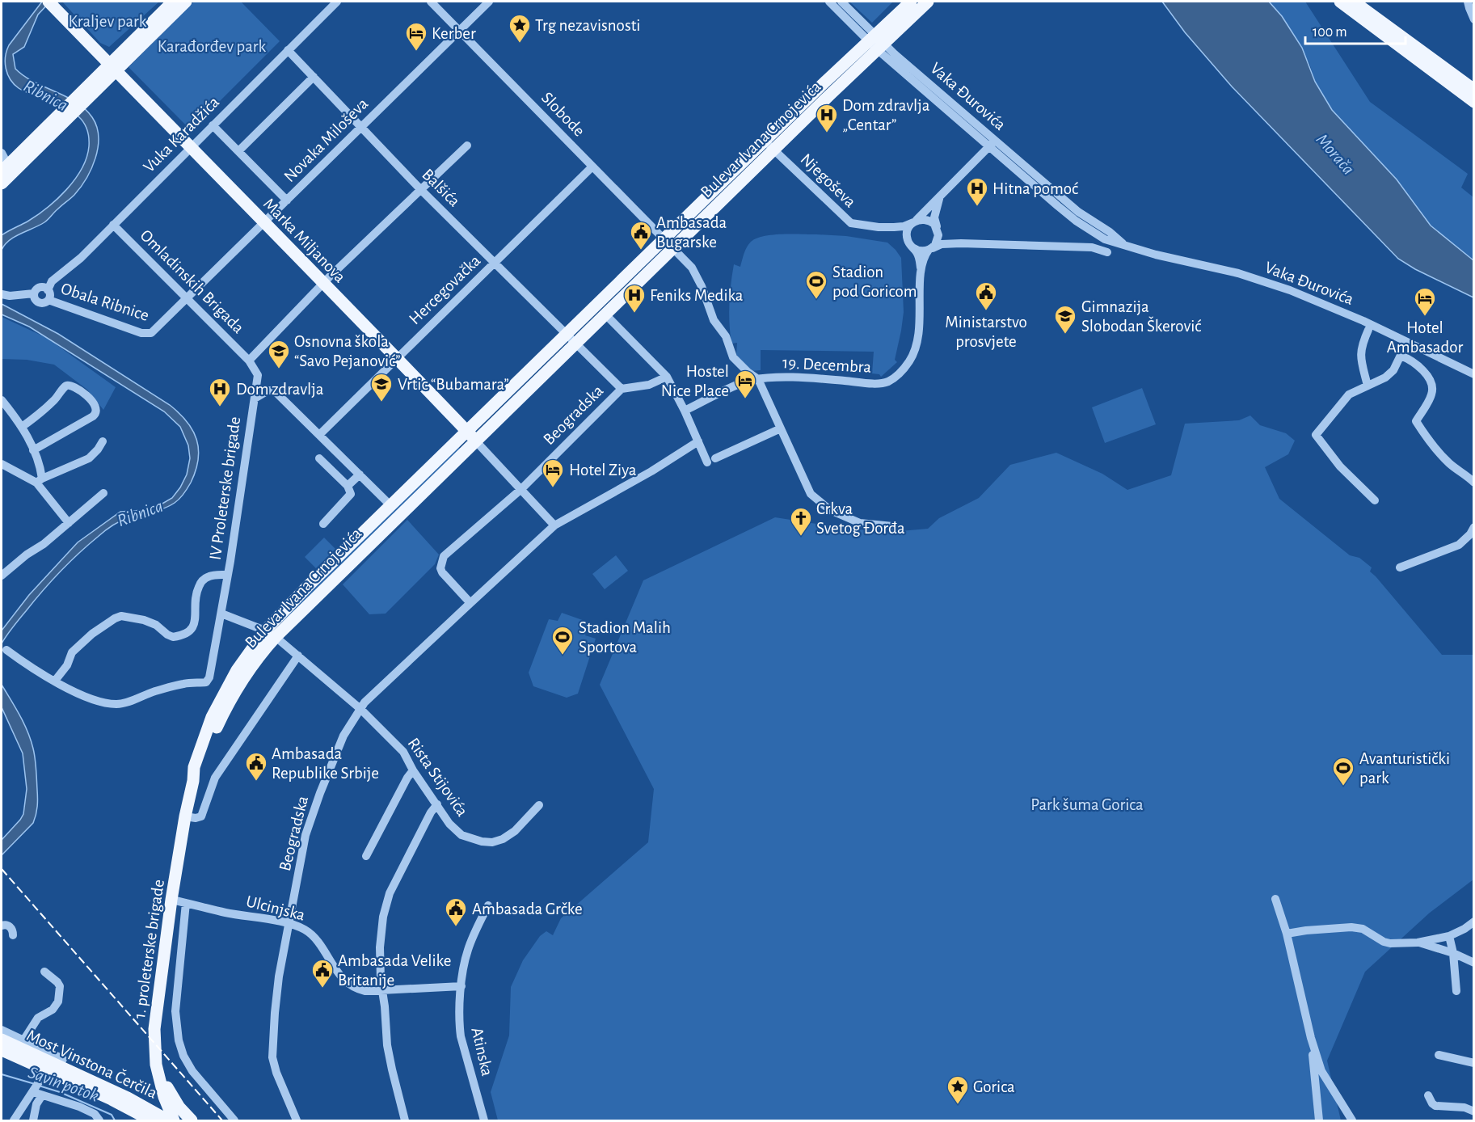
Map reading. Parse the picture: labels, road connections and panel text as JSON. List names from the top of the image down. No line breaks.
{"streets":{"main road":["Bulevar Ivana Crnojevića","Marka Miljanova","1. proleterske brigade","Most Vinstona Čerčila"],"street":["Vaka Đurovića","Slobode","Vuka Karadžića","Novaka Miloševa","Njegoševa","Balšića","Omladinskih Brigada","Hercegovačka","Obala Ribnice","19. Decembra","Beogradska","IV Proleterske brigade","Rista Stijovića","Ulcinjska","Atinska"]},"crossings":[["Vaka Đurovića","Bulevar Ivana Crnojevića"],["Vaka Đurovića","19. Decembra"],["Slobode","Bulevar Ivana Crnojevića"],["Slobode","Novaka Miloševa"],["Slobode","Hercegovačka"],["Slobode","19. Decembra"],["Vuka Karadžića","Balšića"],["Vuka Karadžića","Marka Miljanova"],["Vuka Karadžića","Omladinskih Brigada"],["Vuka Karadžića","Obala Ribnice"],["Bulevar Ivana Crnojevića","Njegoševa"],["Bulevar Ivana Crnojevića","Balšića"],["Bulevar Ivana Crnojevića","Marka Miljanova"],["Bulevar Ivana Crnojevića","19. Decembra"],["Bulevar Ivana Crnojevića","Beogradska"],["Bulevar Ivana Crnojevića","Rista Stijovića"],["Bulevar Ivana Crnojevića","1. proleterske brigade"],["Novaka Miloševa","Balšića"],["Novaka Miloševa","Marka Miljanova"],["Novaka Miloševa","Omladinskih Brigada"],["Novaka Miloševa","Obala Ribnice"],["Balšića","Hercegovačka"],["Balšića","Beogradska"],["Marka Miljanova","Hercegovačka"],["Omladinskih Brigada","IV Proleterske brigade"],["Beogradska","Rista Stijovića"],["Beogradska","Ulcinjska"],["Ulcinjska","1. proleterske brigade"],["Ulcinjska","Atinska"]],"water":["Ribnica","Morača","Savin potok"],"parks":["Kraljev park","Karađorđev park","Park šuma Gorica"],"places":{"place":["Trg nezavisnosti","Gorica"],"hotel":["Kerber","Hotel Ambasador","Hostel Nice Place","Hotel Ziya"],"hospital":["Dom zdravlja „Centar”","Hitna pomoć","Feniks Medika","Dom zdravlja"],"public building":["Ambasada Bugarske","Ministarstvo prosvjete","Ambasada Republike Srbije","Ambasada Grčke","Ambasada Velike Britanije"],"sports":["Stadion pod Goricom","Stadion Malih Sportova","Avanturistički park"],"school or university":["Gimnazija Slobodan Škerović","Osnovna škola “Savo Pejanović”","Vrtic “Bubamara”"],"church":["Crkva Svetog Đorđa"]},"scale_bar":"100 m"}
